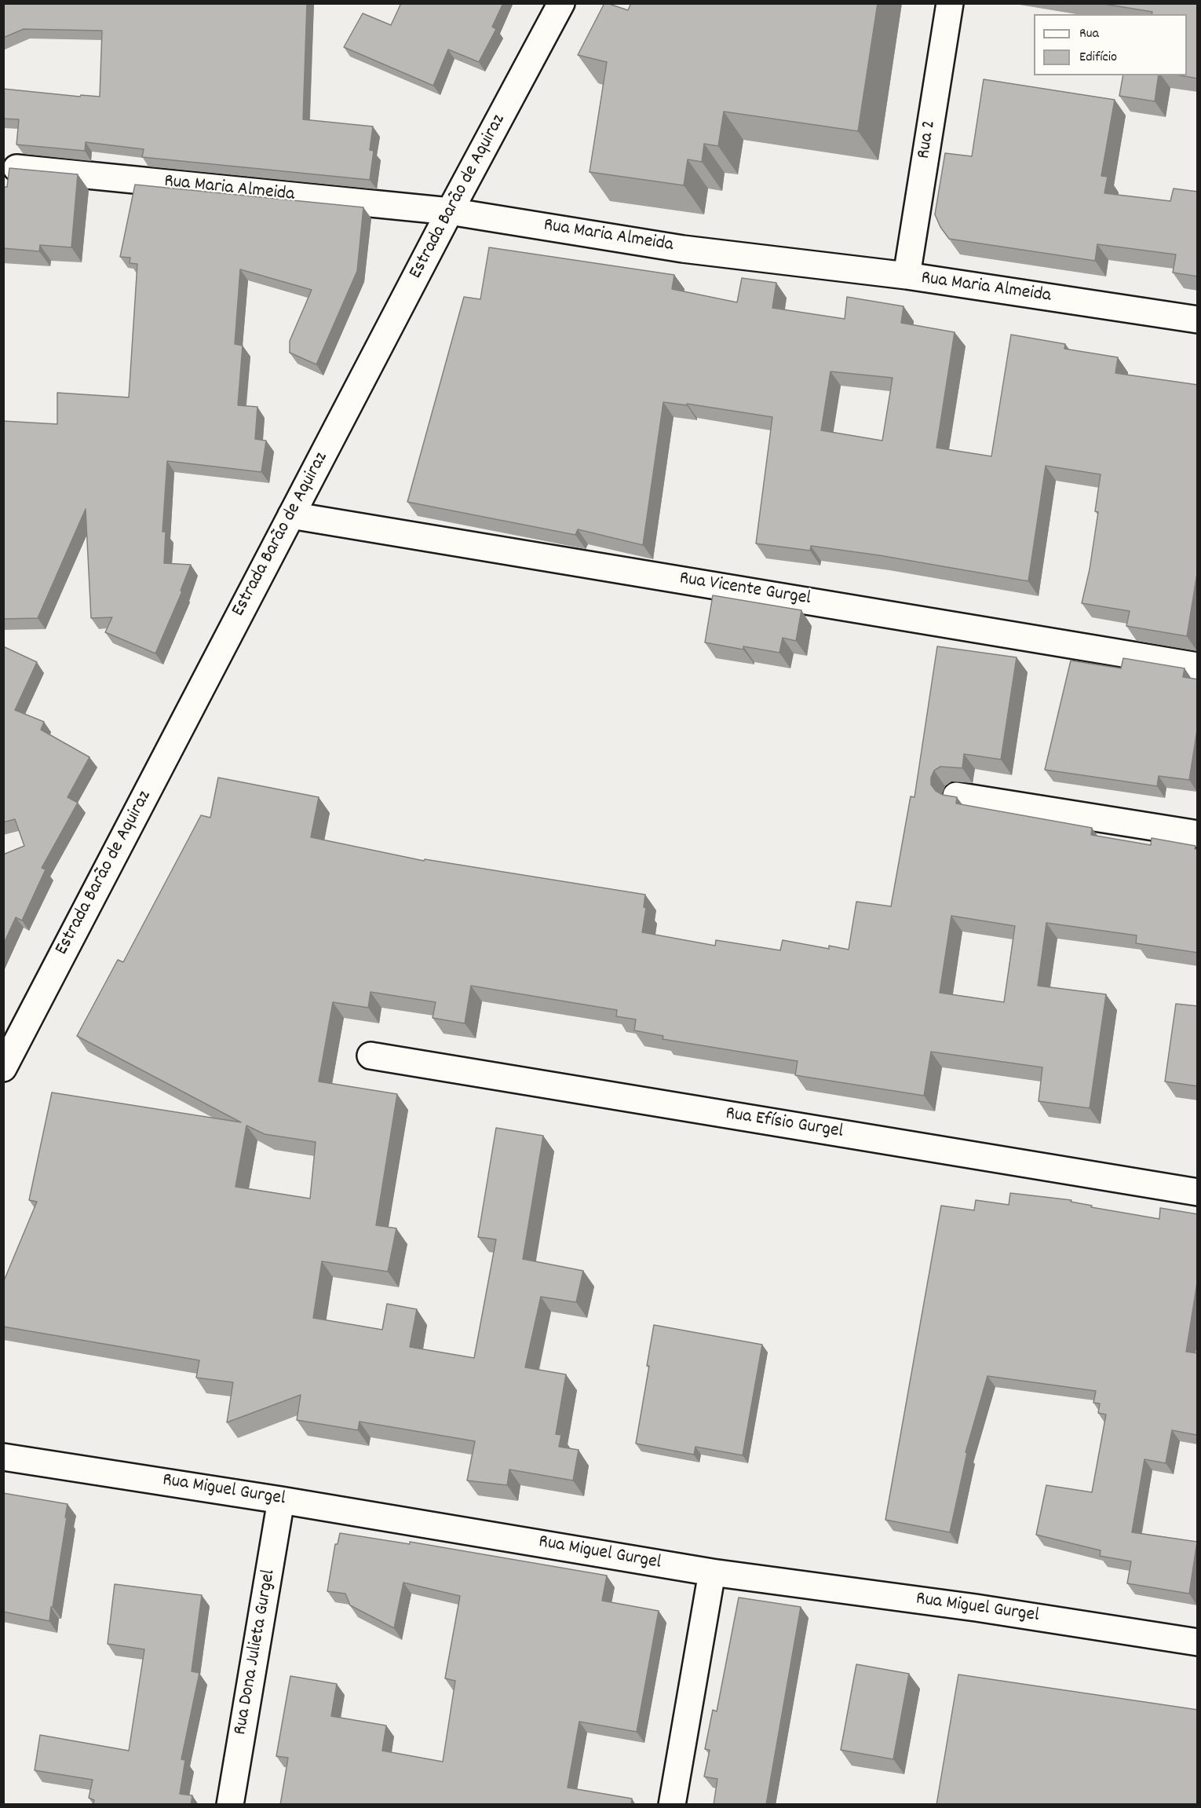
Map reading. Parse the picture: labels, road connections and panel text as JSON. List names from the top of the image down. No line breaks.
{"streets":{"street":["Rua 2","Rua Maria Almeida","Estrada Barão de Aquiraz","Rua Vicente Gurgel","Rua Efísio Gurgel","Rua Miguel Gurgel","Rua Dona Julieta Gurgel"]},"crossings":[["Rua 2","Rua Maria Almeida"],["Rua Maria Almeida","Estrada Barão de Aquiraz"],["Estrada Barão de Aquiraz","Rua Vicente Gurgel"],["Rua Miguel Gurgel","Rua Dona Julieta Gurgel"]],"legend":["Rua","Edifício"]}
